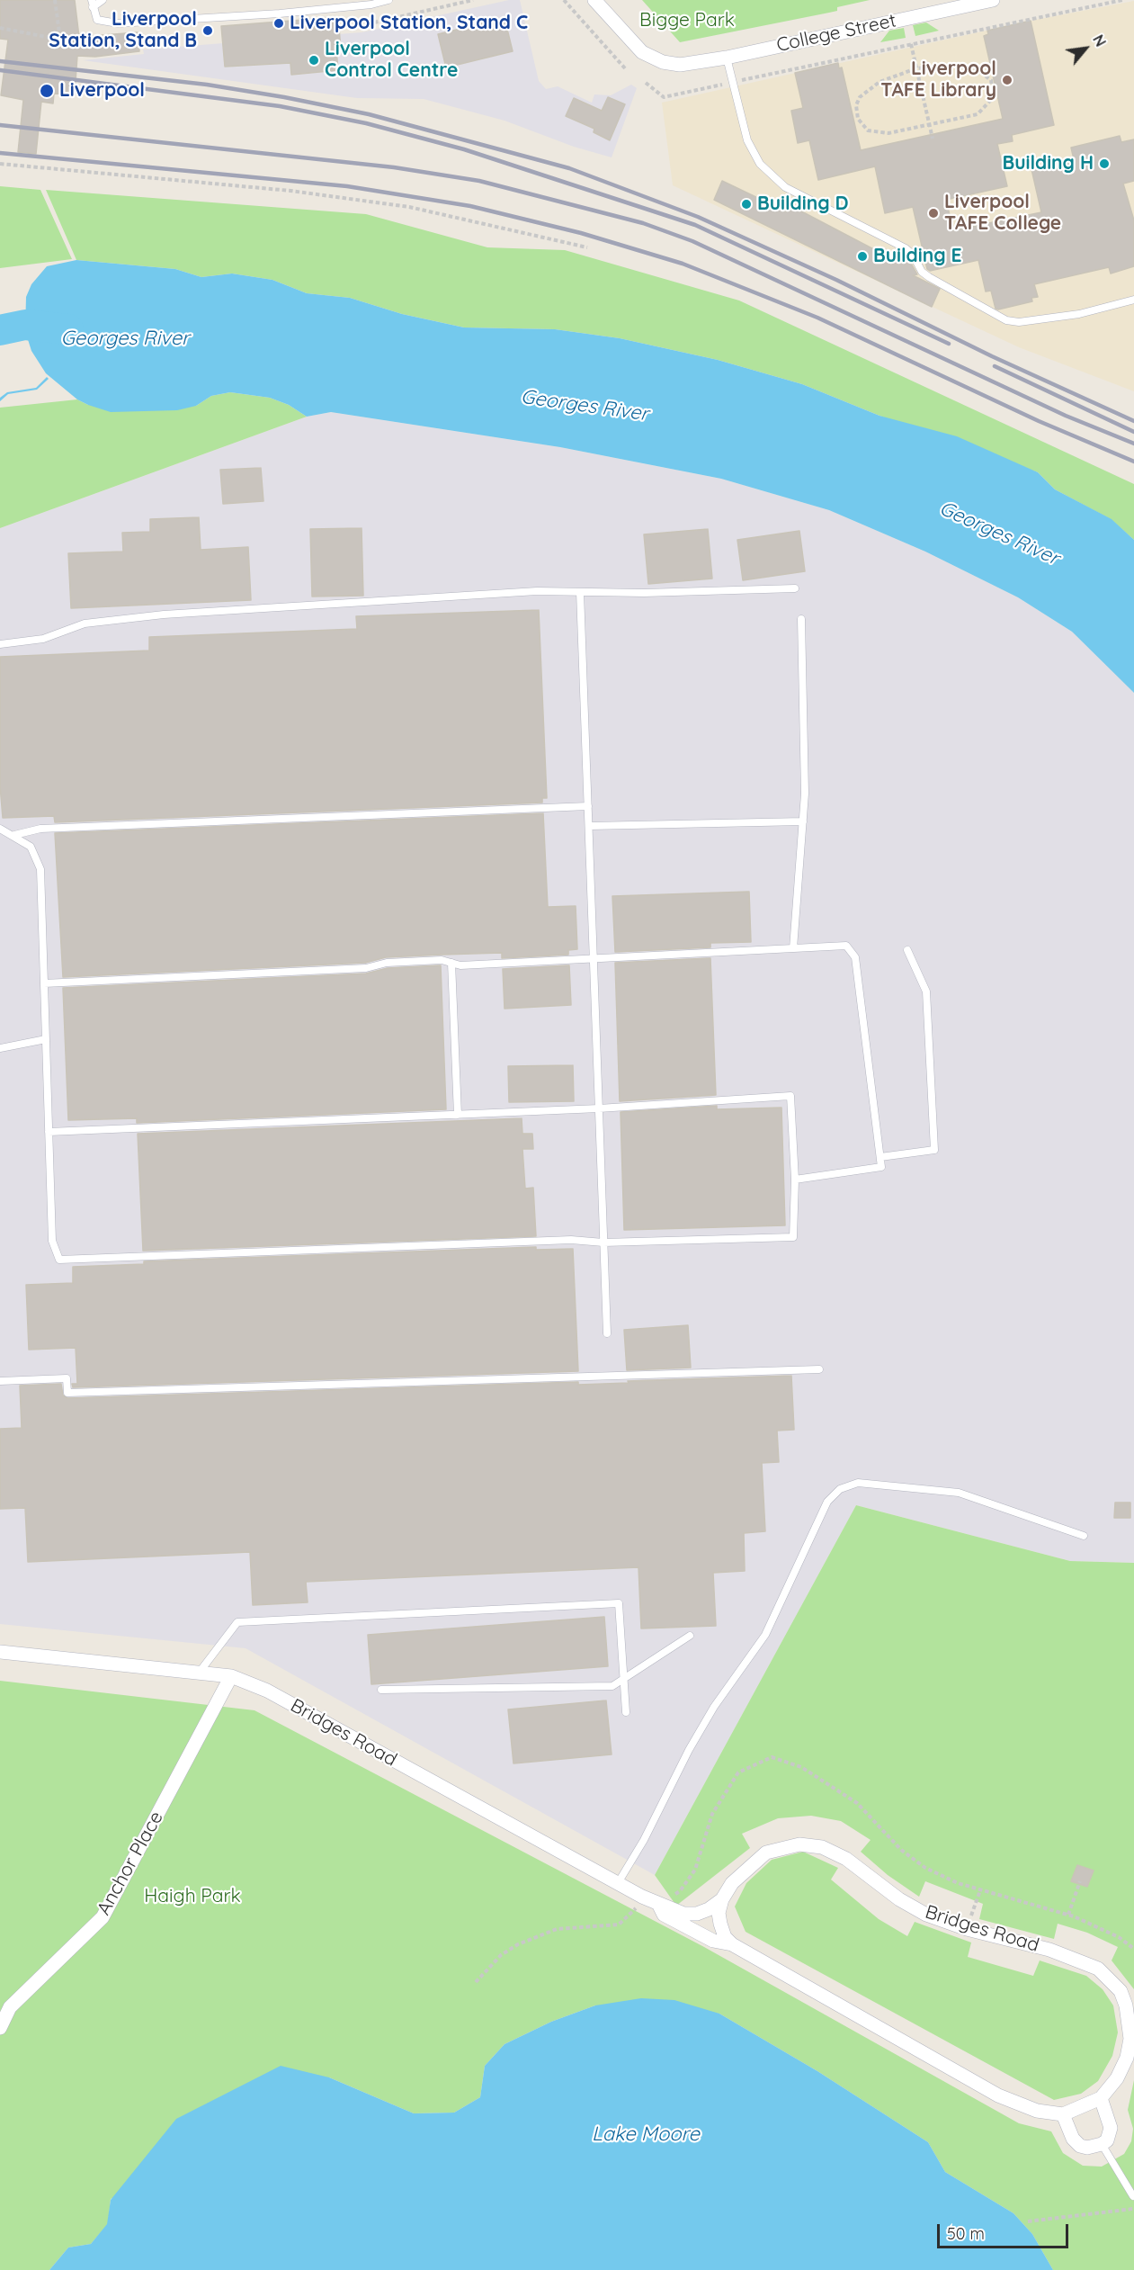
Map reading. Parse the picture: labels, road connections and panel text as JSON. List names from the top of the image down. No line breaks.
{"streets":{"street":["College Street","Bridges Road","Anchor Place"]},"crossings":[["Bridges Road","Anchor Place"]],"water":["Georges River","Lake Moore"],"parks":["Bigge Park","Haigh Park"],"places":["Liverpool Station, Stand C","Liverpool Station, Stand B","Liverpool Control Centre","Liverpool TAFE Library","Liverpool","Building H","Building D","Liverpool TAFE College","Building E"],"scale_bar":"50 m","north":"top right"}
